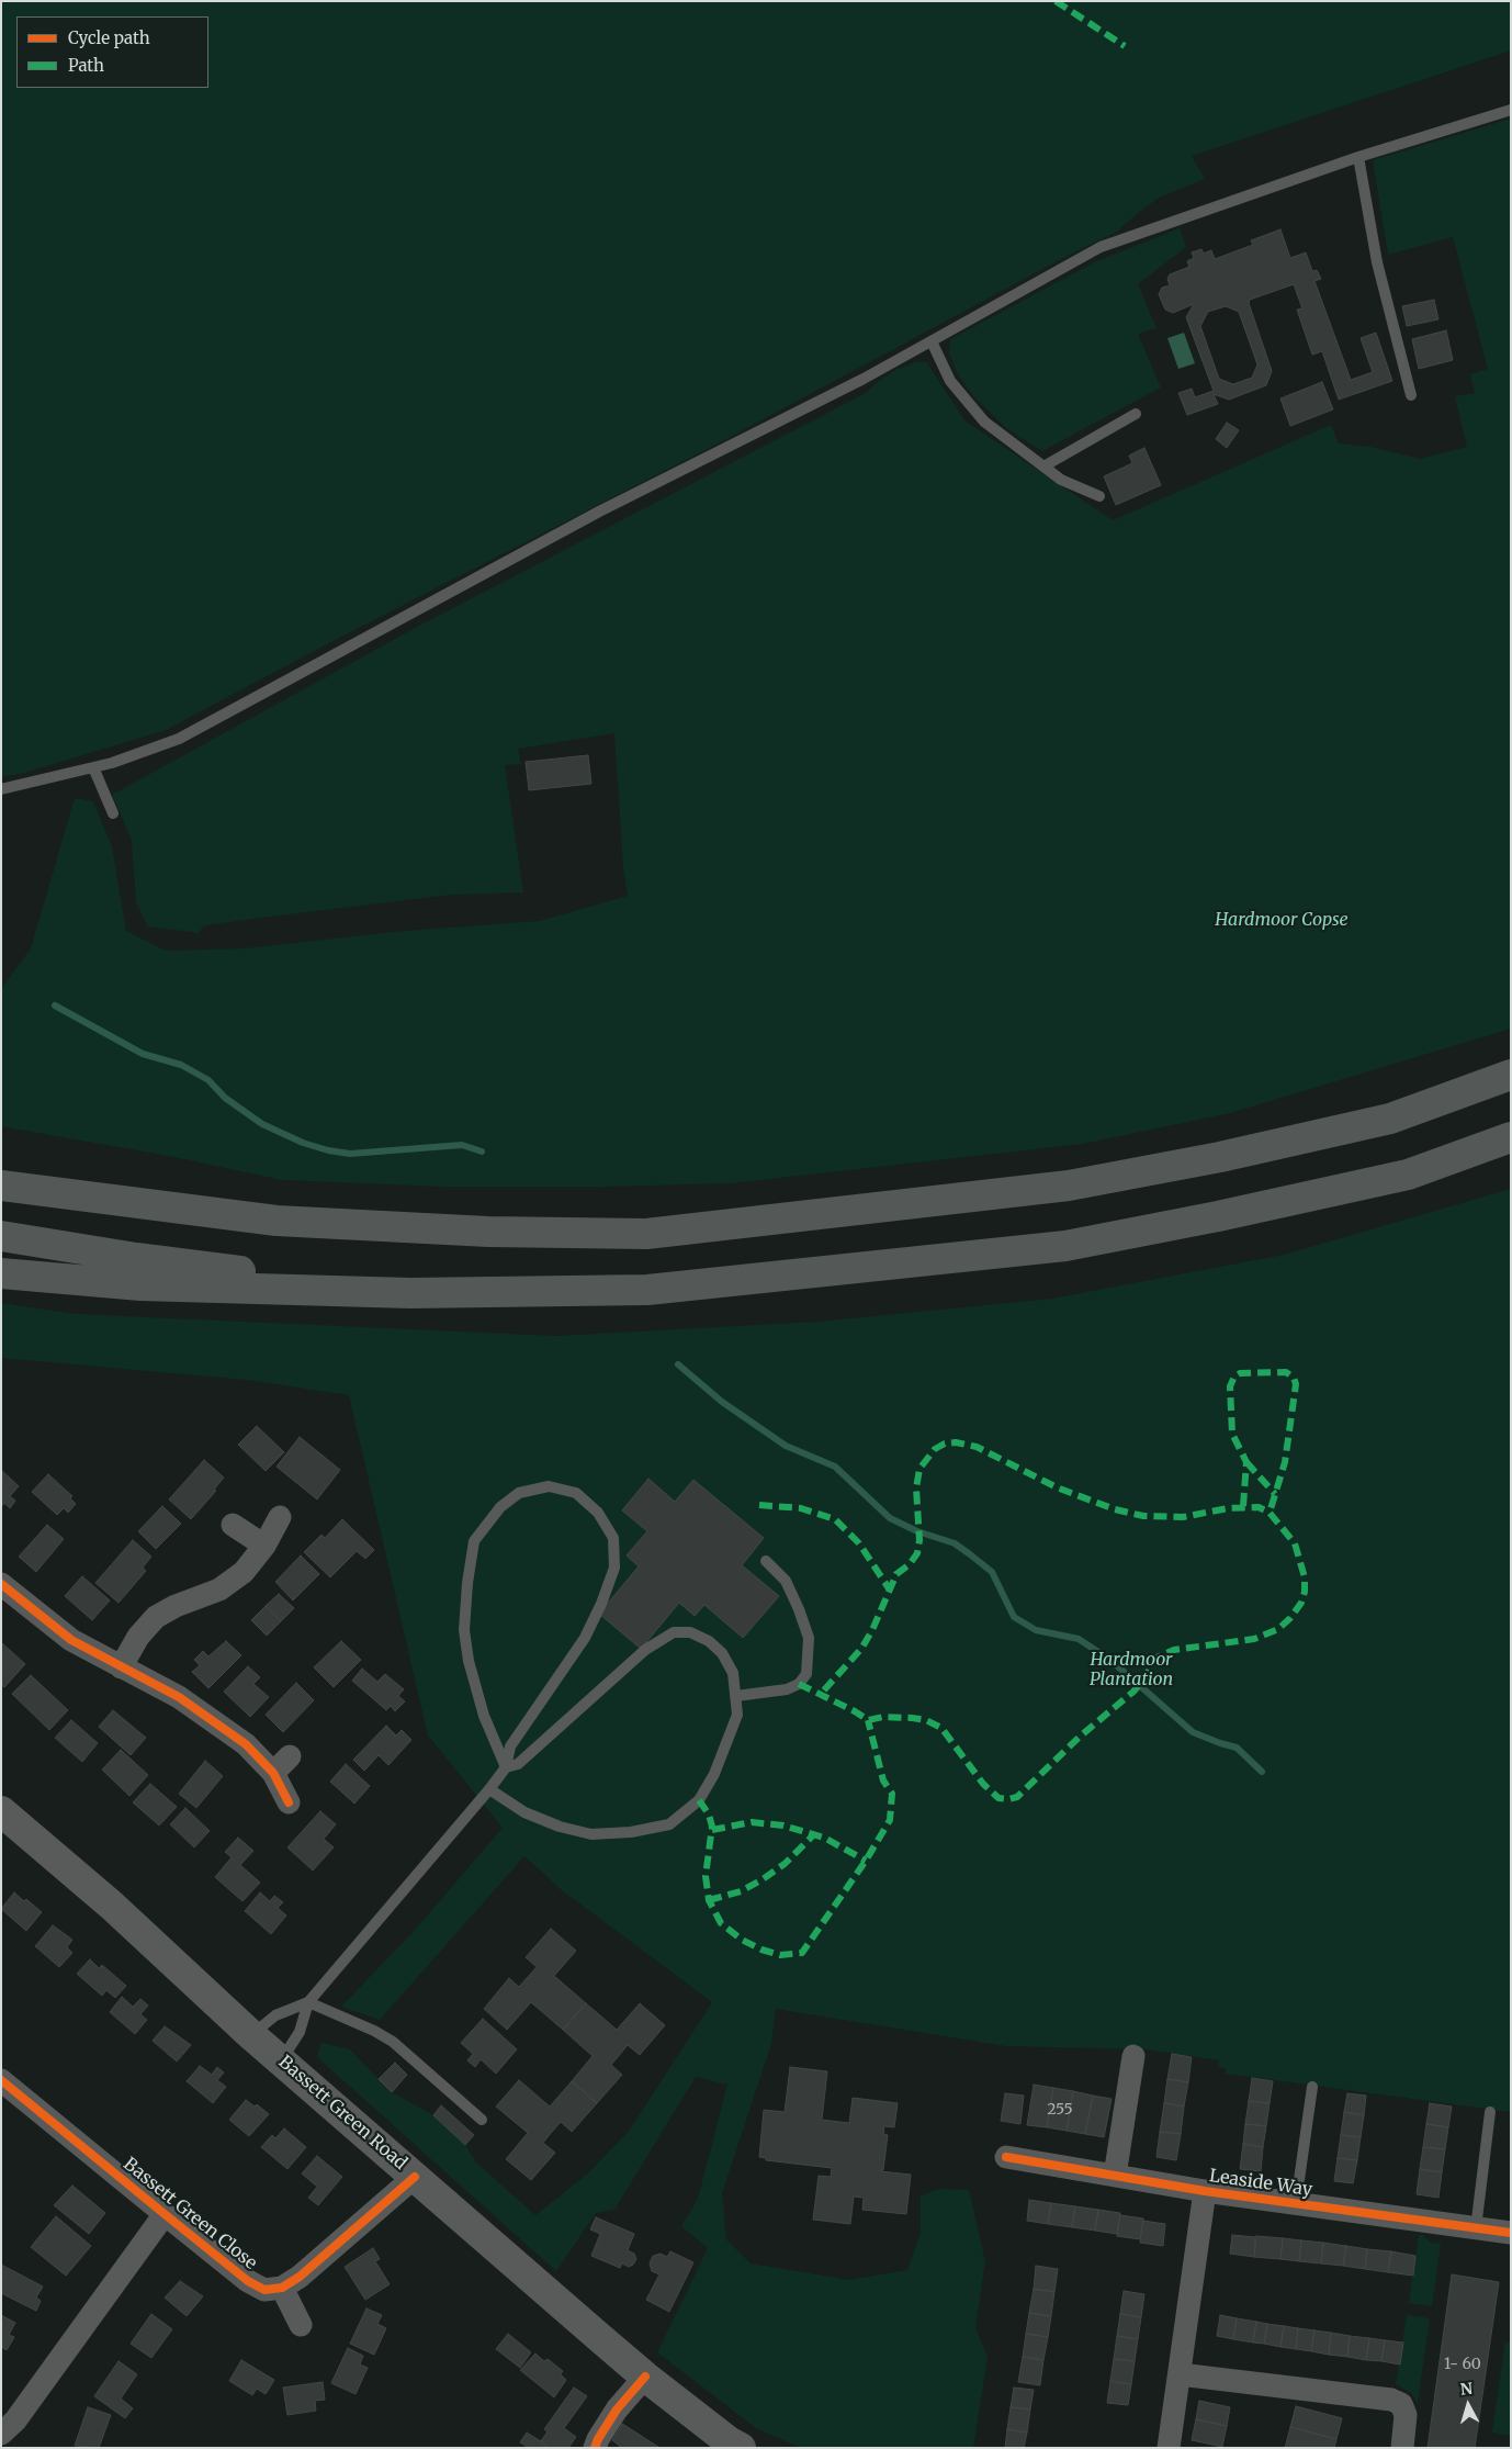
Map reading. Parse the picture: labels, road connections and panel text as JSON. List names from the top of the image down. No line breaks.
{"streets":{"main road":["Bassett Green Road"],"street":["Leaside Way","Bassett Green Close"]},"parks":["Hardmoor Copse","Hardmoor Plantation"],"house_numbers":["255","1- 60"],"legend":["Cycle path","Path"],"north":"top"}
